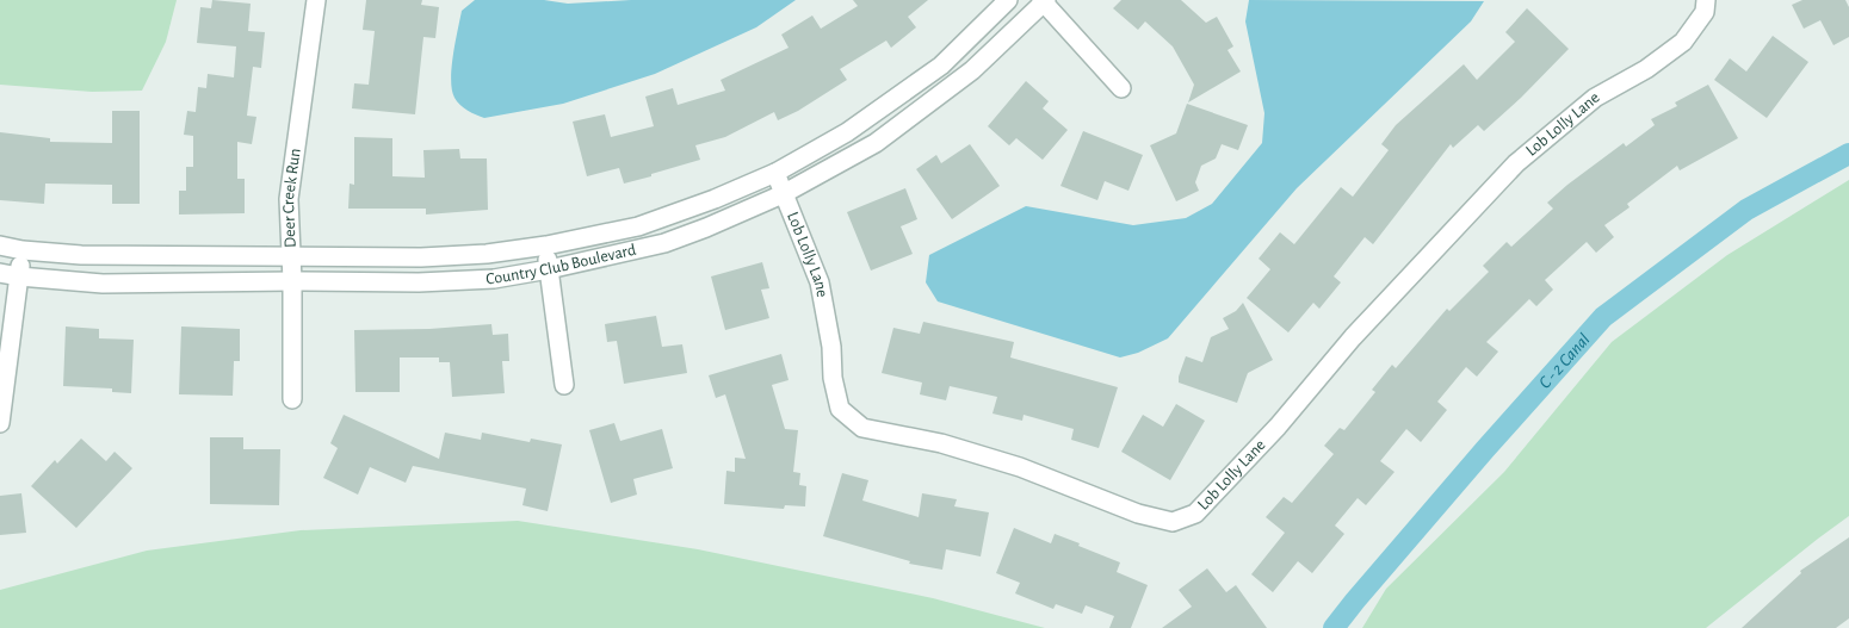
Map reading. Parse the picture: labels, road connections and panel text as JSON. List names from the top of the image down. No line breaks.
{"streets":{"street":["Lob Lolly Lane","Deer Creek Run","Country Club Boulevard"]},"crossings":[["Lob Lolly Lane","Country Club Boulevard"],["Deer Creek Run","Country Club Boulevard"]],"water":["C - 2 Canal"]}
